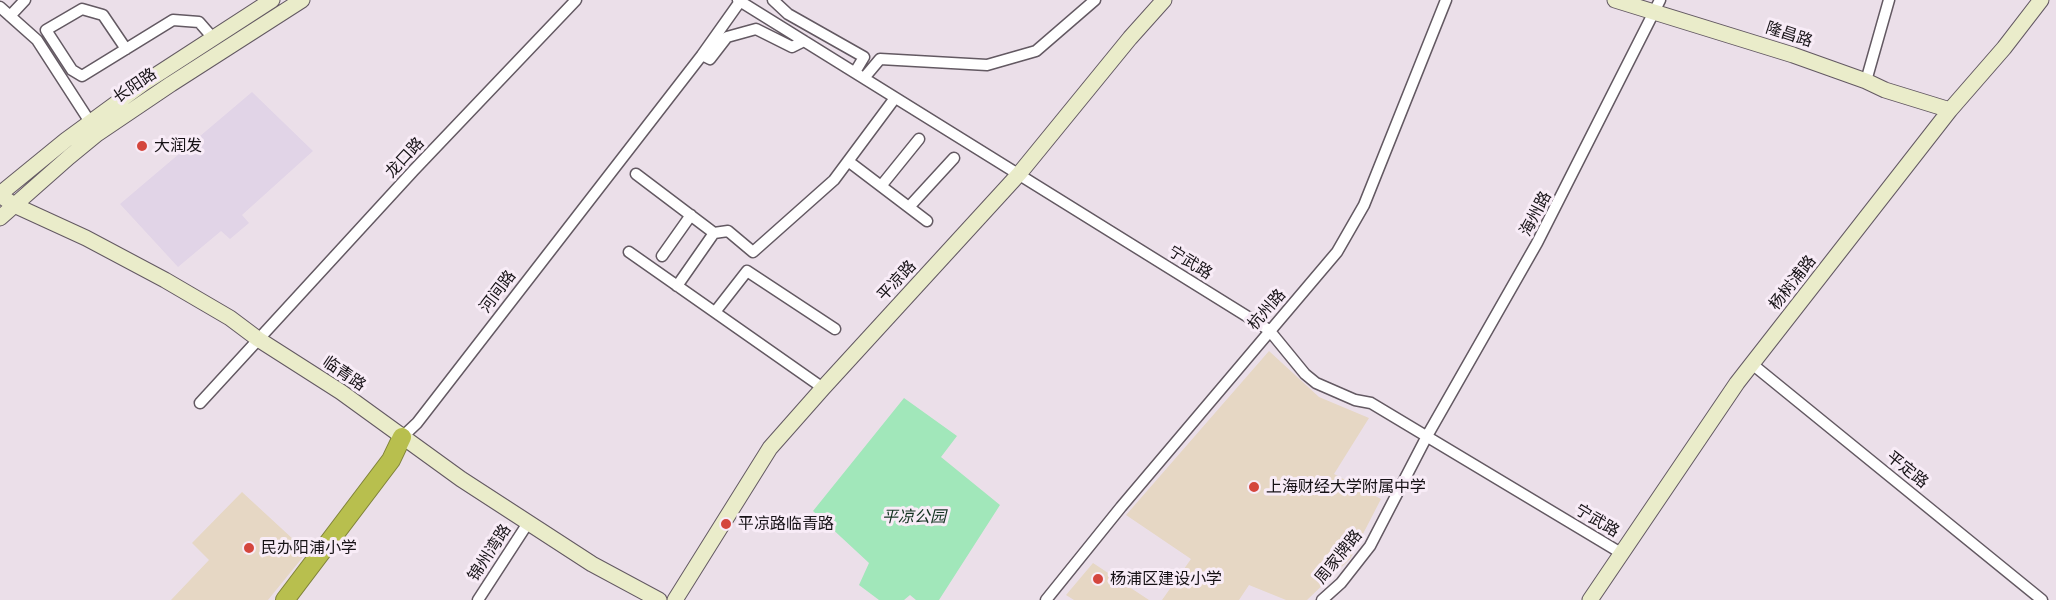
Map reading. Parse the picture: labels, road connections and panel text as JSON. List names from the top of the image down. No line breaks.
{"streets":{"main road":["隆昌路","长阳路","平凉路","杨树浦路","临青路"],"street":["龙口路","海州路","宁武路","河间路","杭州路","平定路","锦州湾路","周家牌路"]},"crossings":[["隆昌路","海州路"],["隆昌路","杨树浦路"],["长阳路","临青路"],["龙口路","临青路"],["海州路","宁武路"],["海州路","周家牌路"],["宁武路","平凉路"],["宁武路","杨树浦路"],["宁武路","河间路"],["宁武路","杭州路"],["宁武路","周家牌路"],["杨树浦路","平定路"],["河间路","临青路"],["临青路","锦州湾路"]],"parks":["平凉公园"],"places":["大润发","上海财经大学附属中学","平凉路临青路","民办阳浦小学","杨浦区建设小学"]}
